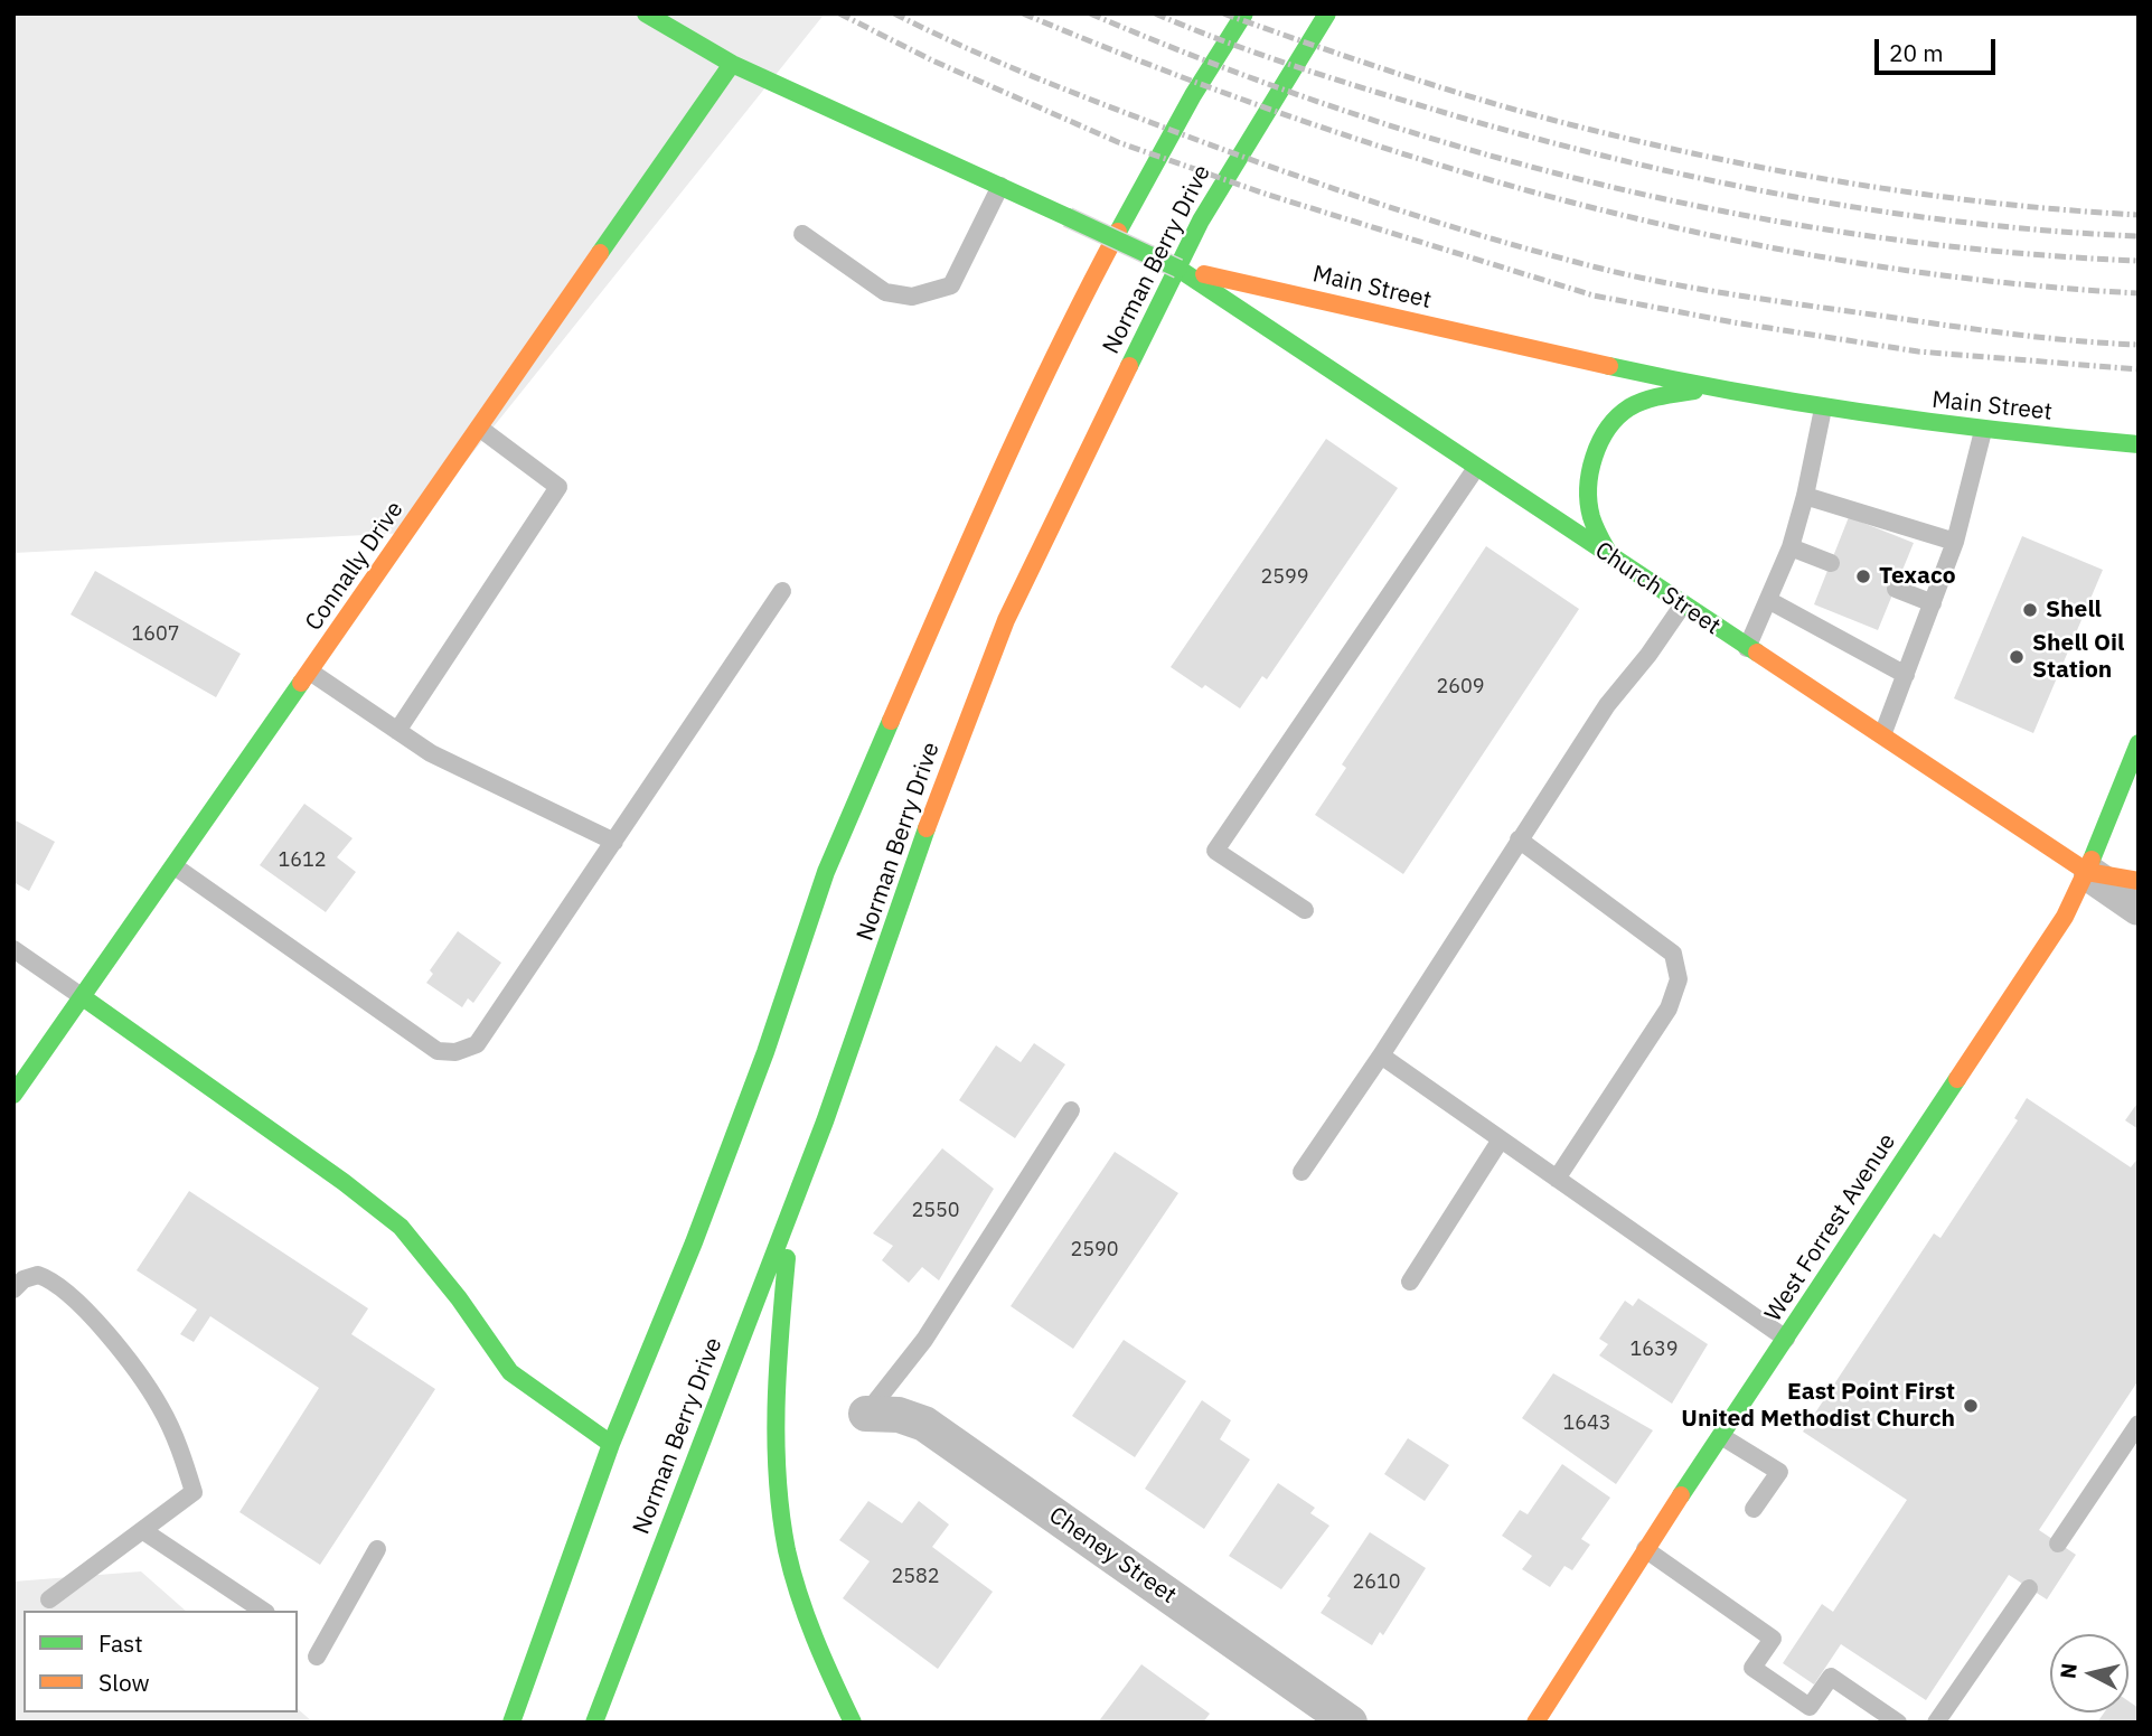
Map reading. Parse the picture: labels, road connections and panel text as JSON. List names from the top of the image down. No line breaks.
{"streets":{"main road":["Norman Berry Drive","Main Street","Connally Drive","Church Street","West Forrest Avenue"],"street":["Cheney Street"]},"crossings":[["Main Street","Connally Drive"],["Main Street","Church Street"],["Church Street","West Forrest Avenue"]],"places":["Texaco","Shell","Shell Oil Station","East Point First United Methodist Church"],"house_numbers":["2599","1607","2609","1612","2550","2590","1639","1643","2582","2610"],"legend":["Fast","Slow"],"scale_bar":"20 m","north":"left"}
